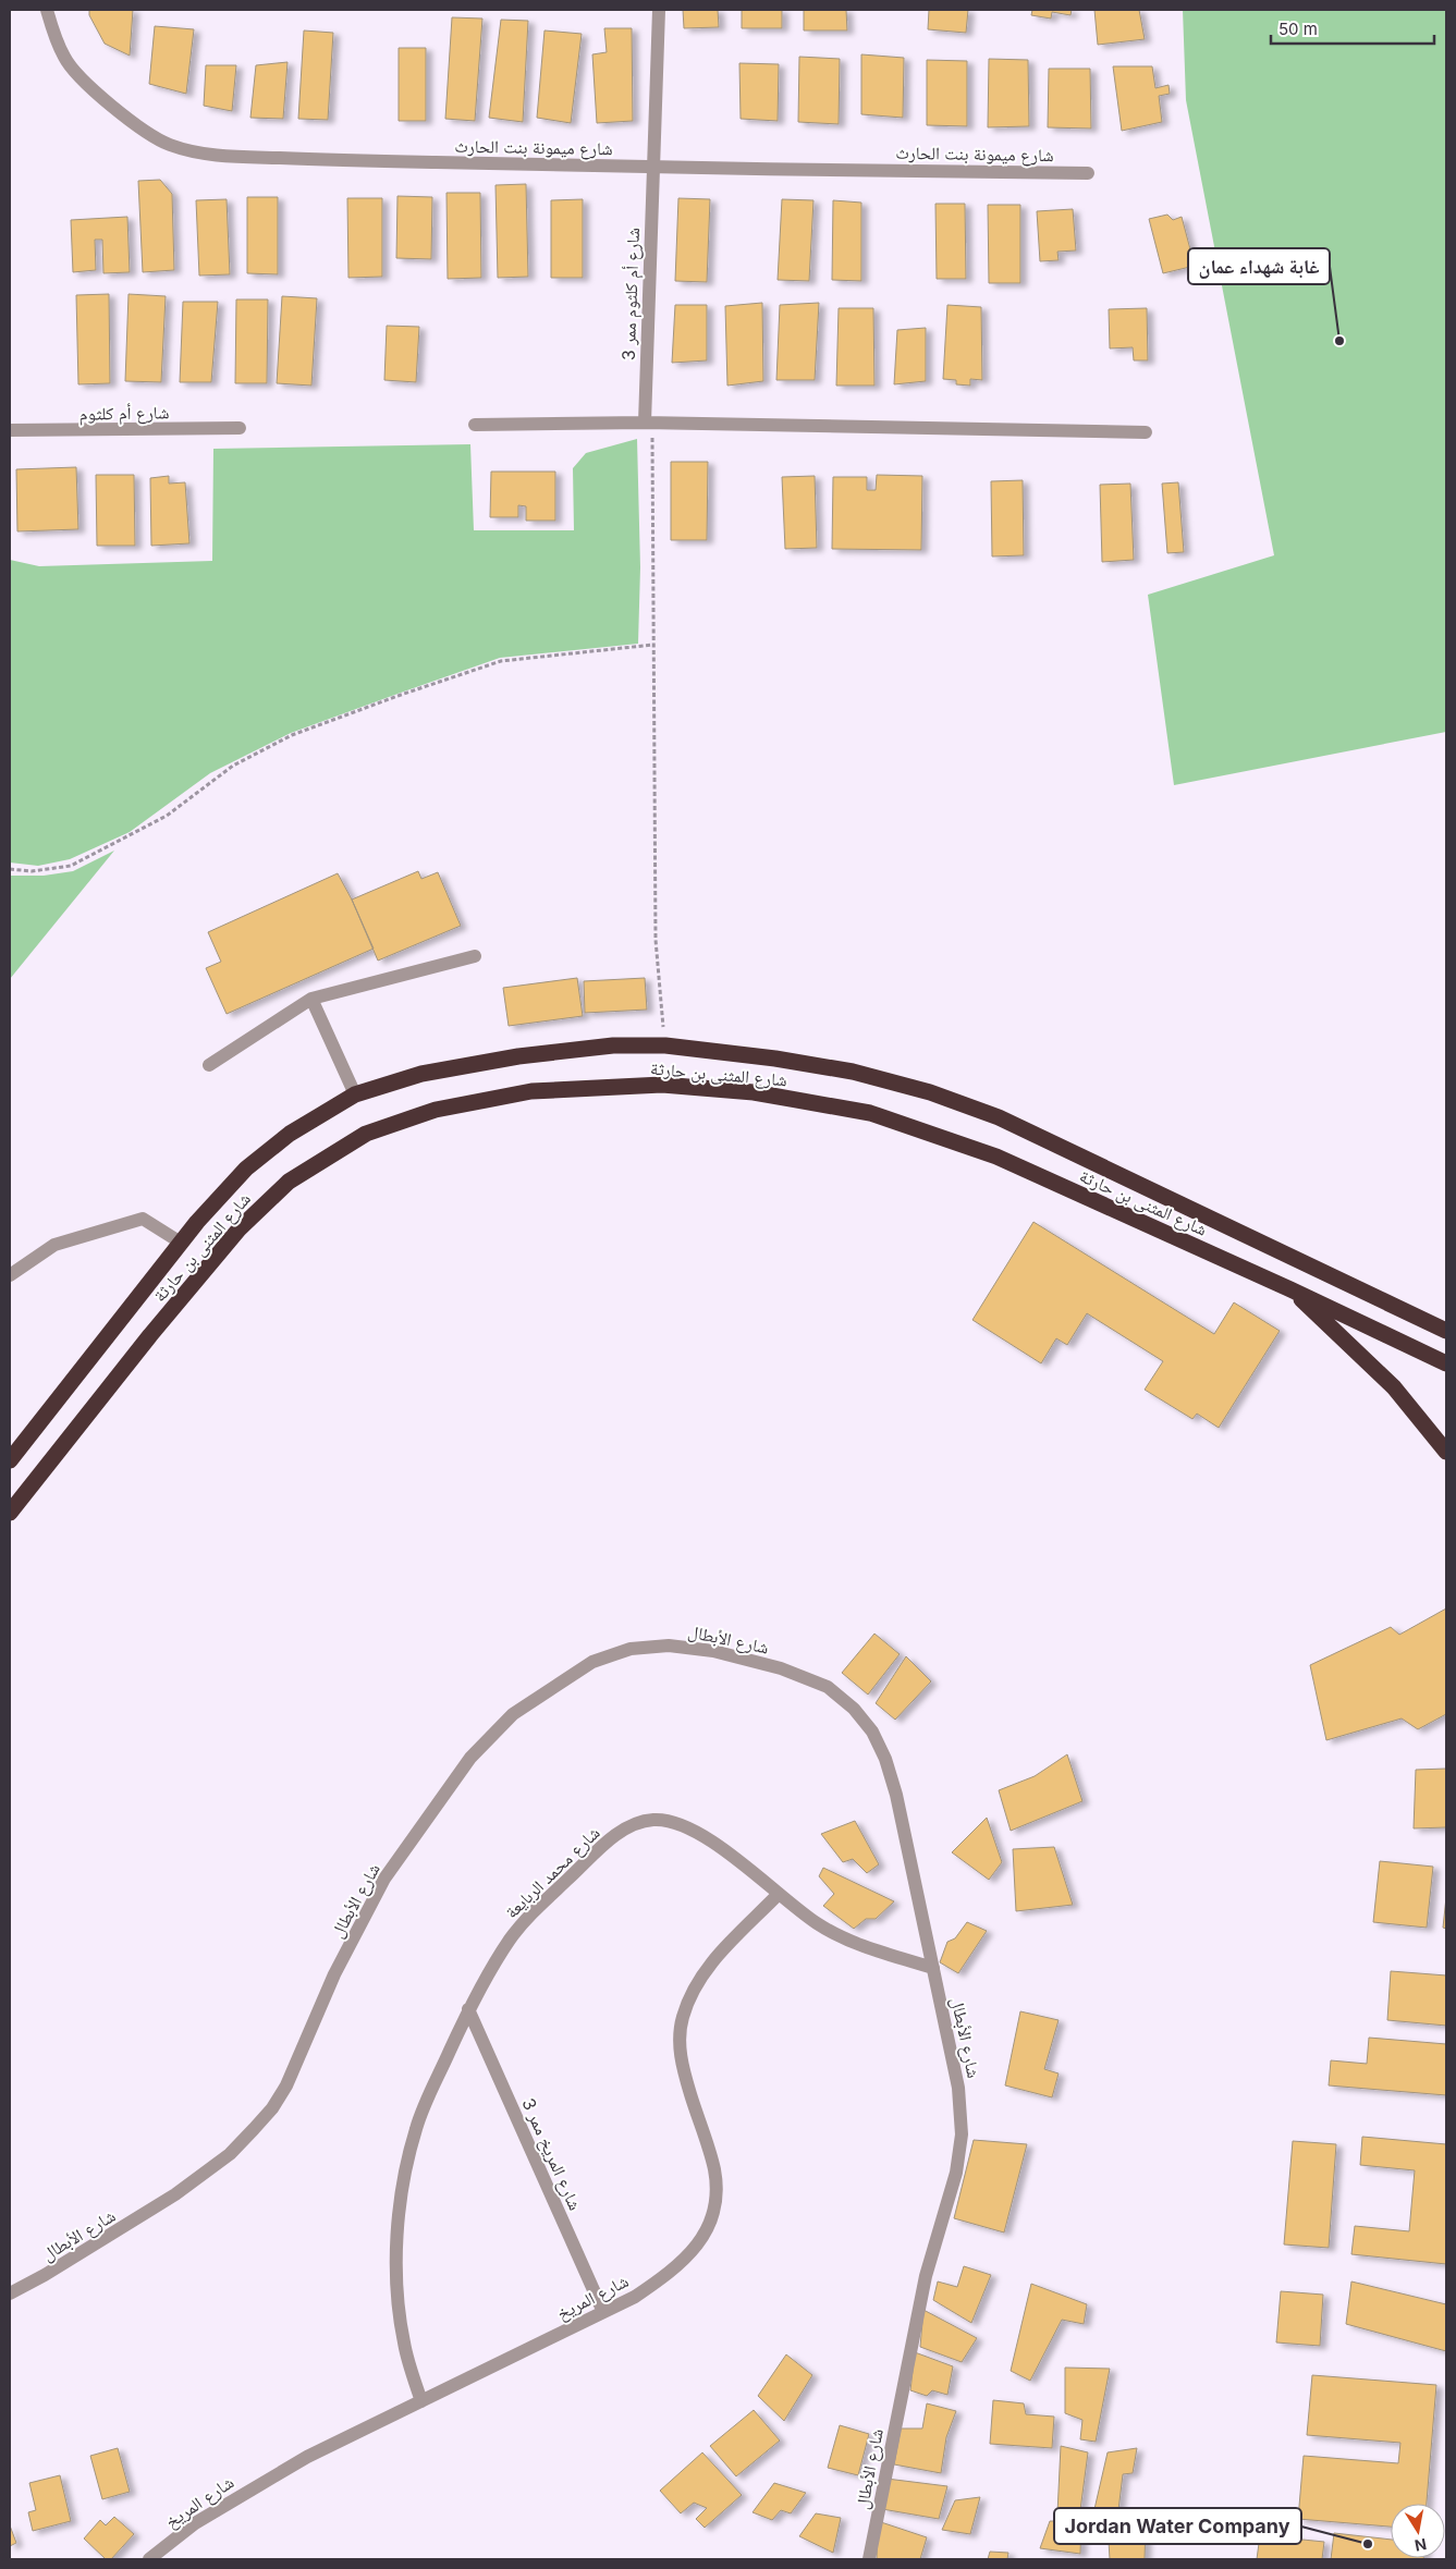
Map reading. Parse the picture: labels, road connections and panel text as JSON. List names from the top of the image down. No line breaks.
{"streets":{"highway":["شارع المثنى بن حارثة"],"street":["شارع ميمونة بنت الحارث","شارع أم كلثوم ممر 3","شارع أم كلثوم","شارع الأبطال","شارع محمد الربايعة","شارع المريخ ممر 3","شارع المريخ"]},"crossings":[["شارع ميمونة بنت الحارث","شارع أم كلثوم ممر 3"],["شارع الأبطال","شارع محمد الربايعة"],["شارع محمد الربايعة","شارع المريخ ممر 3"],["شارع محمد الربايعة","شارع المريخ"],["شارع المريخ ممر 3","شارع المريخ"]],"places":["غابة شهداء عمان","Jordan Water Company"],"scale_bar":"50 m","north":"bottom"}
